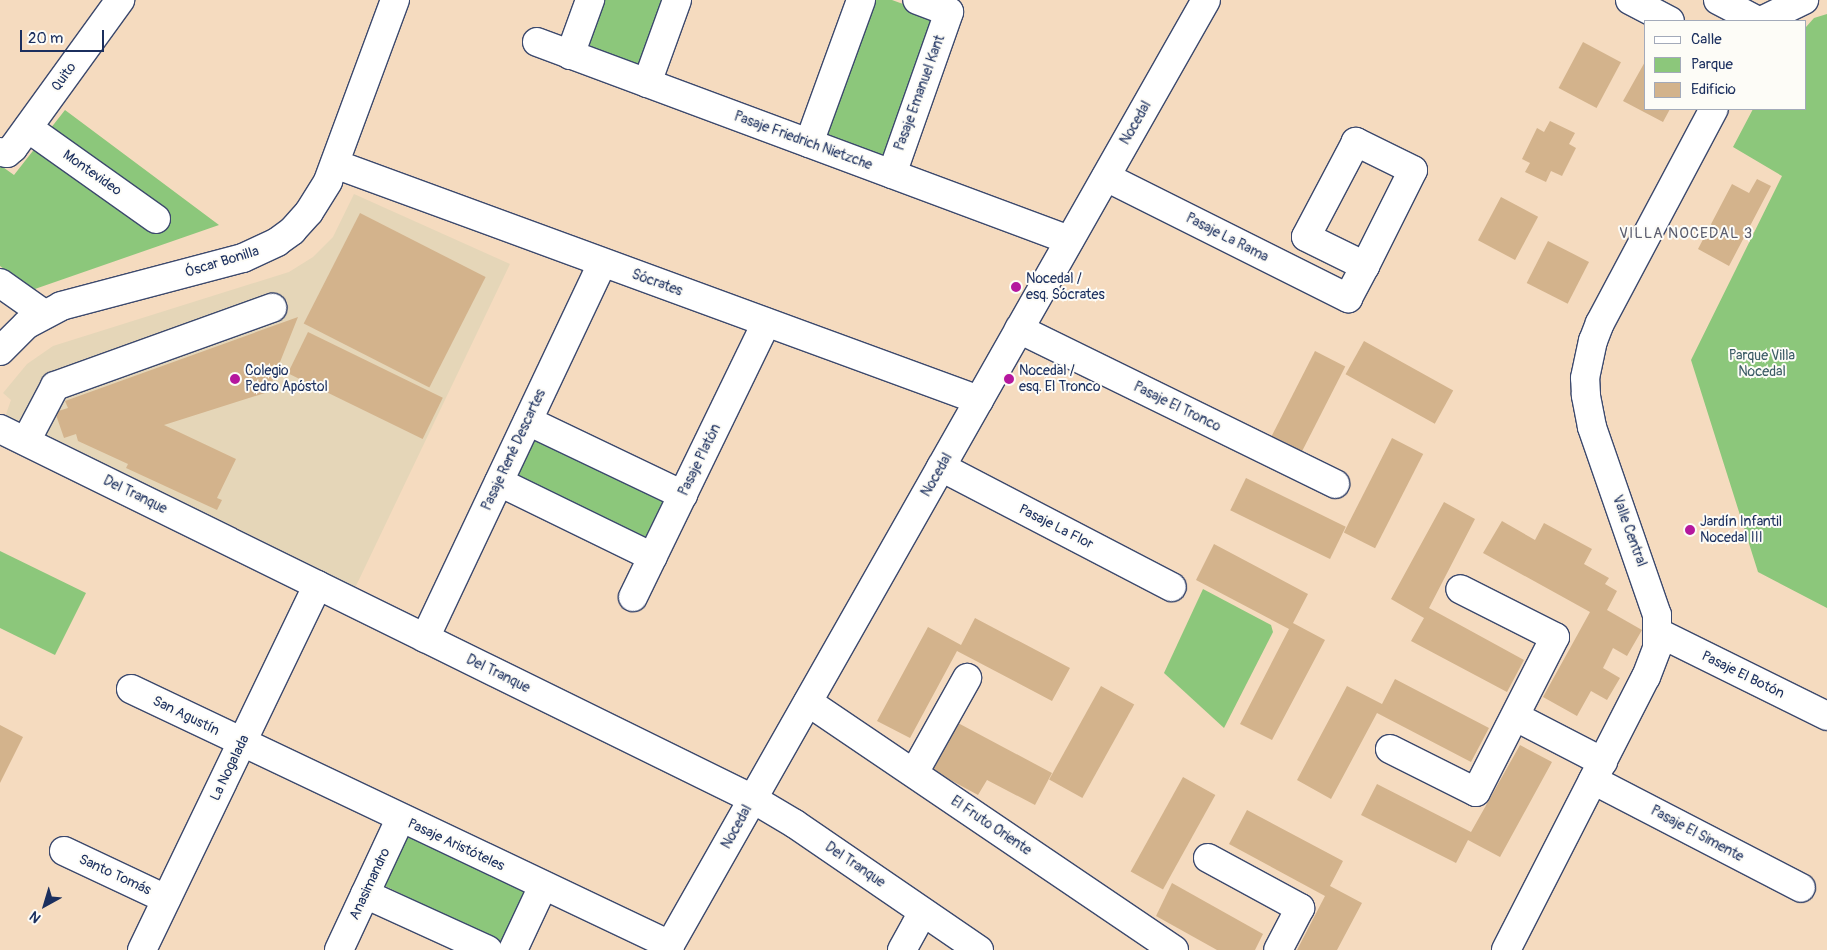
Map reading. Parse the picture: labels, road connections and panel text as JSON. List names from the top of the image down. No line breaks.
{"streets":{"street":["Quito","Pasaje Emanuel Kant","Nocedal","Pasaje Friedrich Nietzche","Montevideo","Pasaje La Rama","Óscar Bonilla","Sócrates","Pasaje El Tronco","Pasaje René Descartes","Pasaje Platón","Del Tranque","Pasaje La Flor","Valle Central","Pasaje El Botón","San Agustín","La Nogalada","El Fruto Oriente","Pasaje El Simente","Pasaje Aristóteles","Santo Tomás","Anasimandro"]},"crossings":[["Quito","Montevideo"],["Pasaje Emanuel Kant","Pasaje Friedrich Nietzche"],["Nocedal","Pasaje Friedrich Nietzche"],["Nocedal","Pasaje La Rama"],["Nocedal","Sócrates"],["Nocedal","Pasaje El Tronco"],["Nocedal","Del Tranque"],["Nocedal","Pasaje La Flor"],["Nocedal","El Fruto Oriente"],["Nocedal","Pasaje Aristóteles"],["Óscar Bonilla","Sócrates"],["Sócrates","Pasaje René Descartes"],["Sócrates","Pasaje Platón"],["Pasaje René Descartes","Del Tranque"],["Del Tranque","La Nogalada"],["Valle Central","Pasaje El Botón"],["Valle Central","Pasaje El Simente"],["San Agustín","La Nogalada"],["San Agustín","Pasaje Aristóteles"],["La Nogalada","Pasaje Aristóteles"],["La Nogalada","Santo Tomás"],["Pasaje Aristóteles","Anasimandro"]],"districts":["VILLA NOCEDAL 3"],"parks":["Parque Villa Nocedal"],"places":["Nocedal / esq. Sócrates","Colegio Pedro Apóstol","Nocedal / esq. El Tronco","Jardín Infantil Nocedal III"],"legend":["Calle","Parque","Edificio"],"scale_bar":"20 m","north":"bottom left"}
